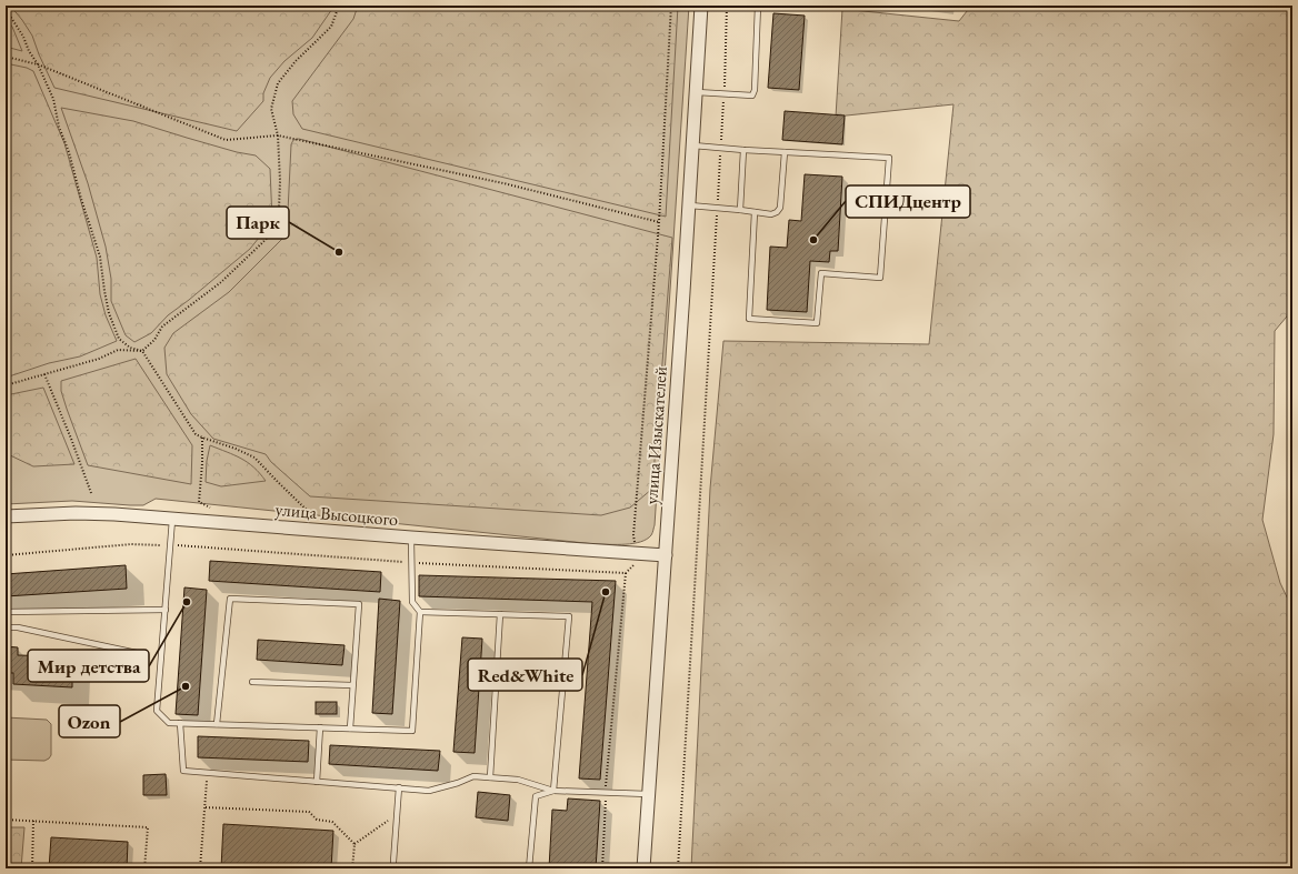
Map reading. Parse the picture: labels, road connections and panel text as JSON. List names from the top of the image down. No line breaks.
{"streets":{"street":["улица Изыскателей","улица Высоцкого"]},"crossings":[["улица Изыскателей","улица Высоцкого"]],"places":["СПИДцентр","Парк","Red&White","Мир детства","Ozon"]}
